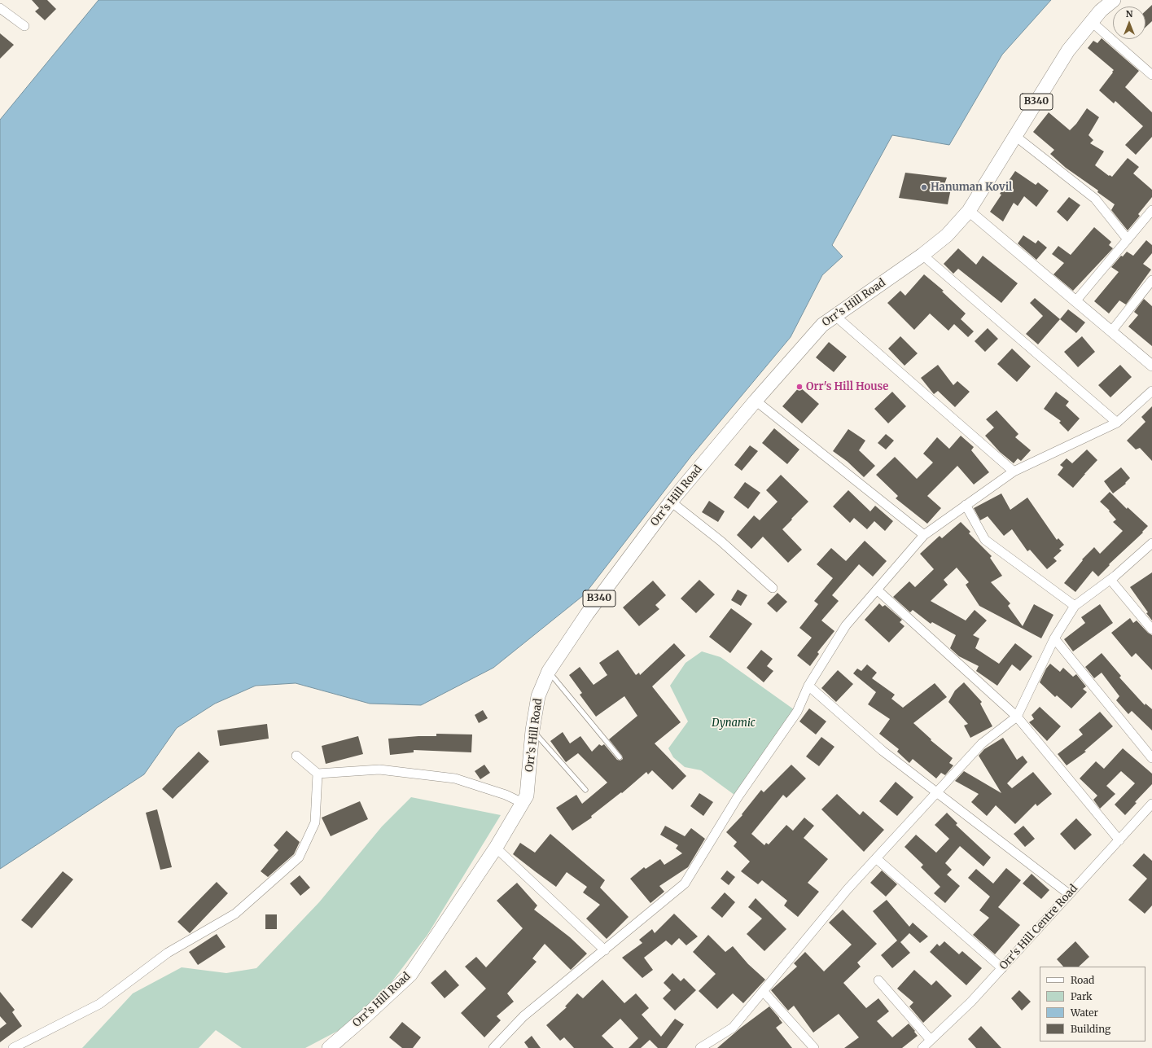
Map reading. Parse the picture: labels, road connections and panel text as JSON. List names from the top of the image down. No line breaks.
{"streets":{"main road":["B340","Orr’s Hill Road"],"street":["Orr's Hill Centre Road"]},"parks":["Dynamic"],"places":["Hanuman Kovil","Orr's Hill House"],"legend":["Road","Park","Water","Building"],"north":"top"}
